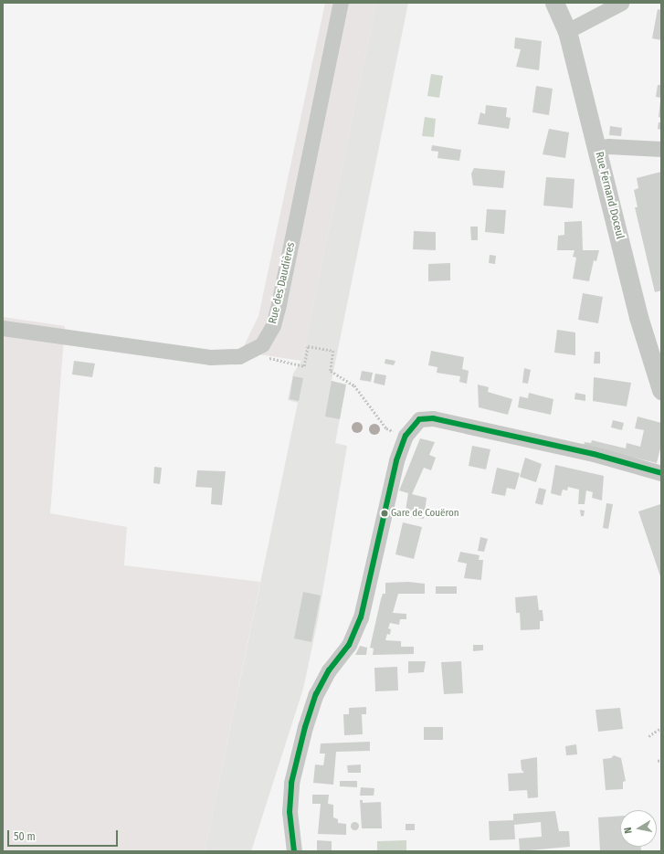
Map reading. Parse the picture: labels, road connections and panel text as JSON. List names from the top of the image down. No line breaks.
{"streets":{"street":["Rue Fernand Doceul","Rue des Daudières"]},"places":["Gare de Couëron"],"scale_bar":"50 m","north":"left"}
